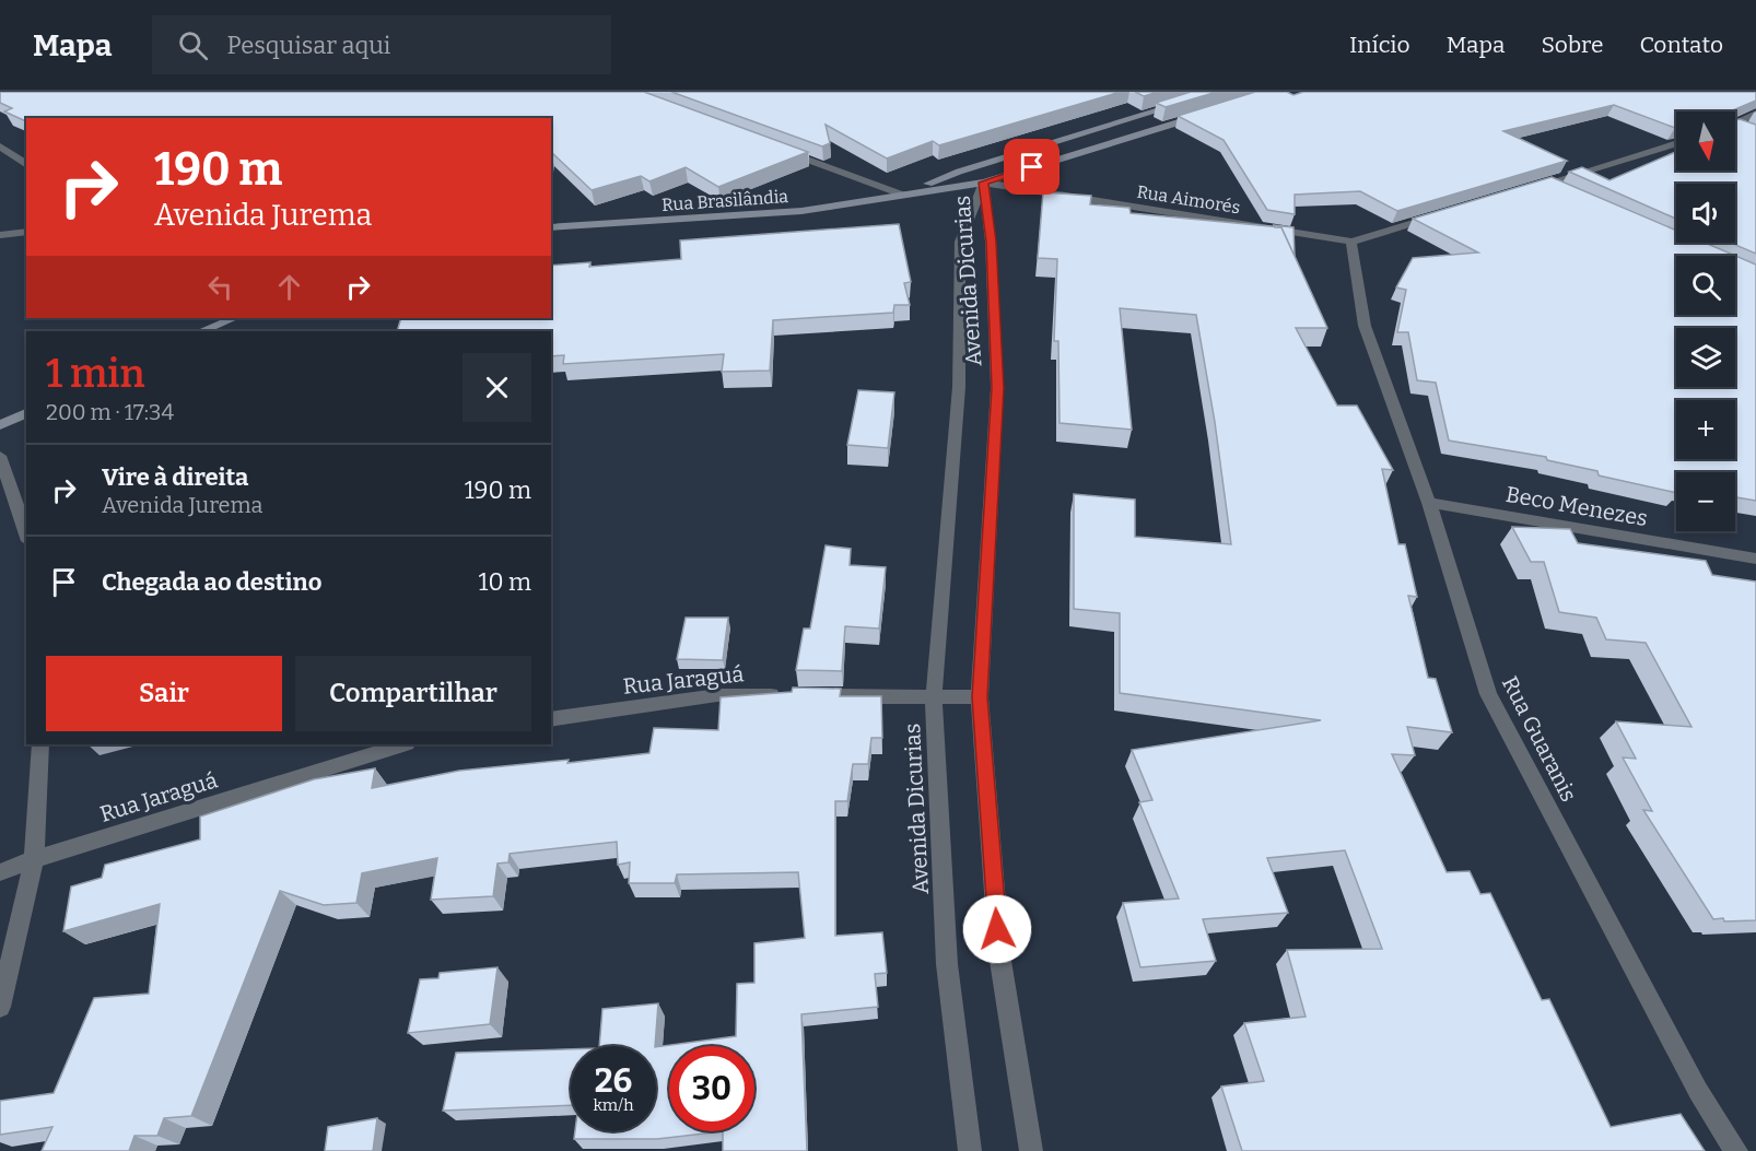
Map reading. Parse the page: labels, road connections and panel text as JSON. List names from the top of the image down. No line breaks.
{"streets":{"main road":["Rua Brasilândia"],"street":["Rua Aimorés","Avenida Dicurias","Beco Menezes","Rua Jaraguá","Rua Guaranis"]},"crossings":[["Rua Aimorés","Avenida Dicurias"],["Rua Aimorés","Rua Guaranis"],["Avenida Dicurias","Rua Jaraguá"],["Beco Menezes","Rua Guaranis"]],"north":"bottom","page":{"header":"Mapa","search":"Pesquisar aqui","nav":["Início","Mapa","Sobre","Contato"],"map_buttons":["+","−"],"turn":["190 m","Avenida Jurema"],"heading":["1 min","200 m · 17:34"],"list":[{"name":"Vire à direita","note":"Avenida Jurema","value":"190 m"},{"name":"Chegada ao destino","value":"10 m"}],"buttons":["Sair","Compartilhar"],"speed":"26 km/h","limit":"30"}}
